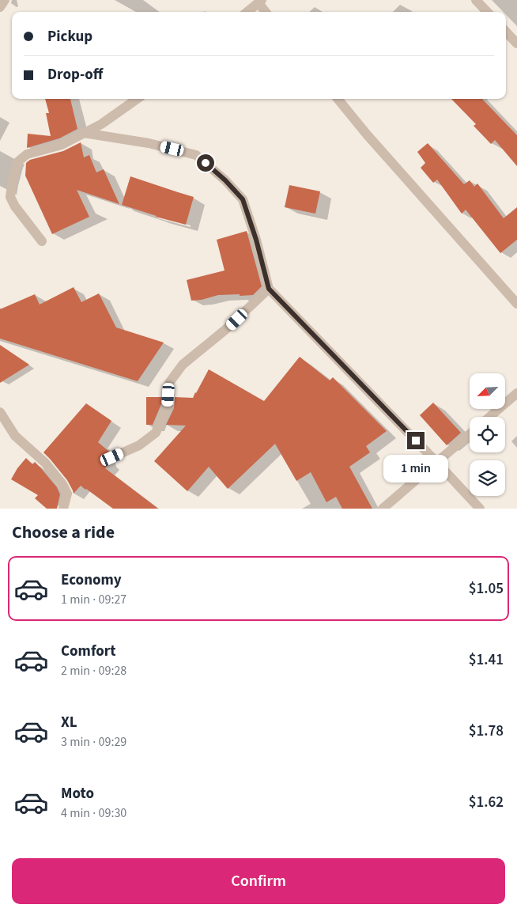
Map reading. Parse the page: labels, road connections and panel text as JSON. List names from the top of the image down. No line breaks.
{"north":"bottom left","page":{"banner":["Pickup","Drop-off"],"bubble":"1 min","heading":"Choose a ride","list":[{"name":"Economy","note":"1 min · 09:27","value":"$1.05"},{"name":"Comfort","note":"2 min · 09:28","value":"$1.41"},{"name":"XL","note":"3 min · 09:29","value":"$1.78"},{"name":"Moto","note":"4 min · 09:30","value":"$1.62"}],"buttons":"Confirm"}}
